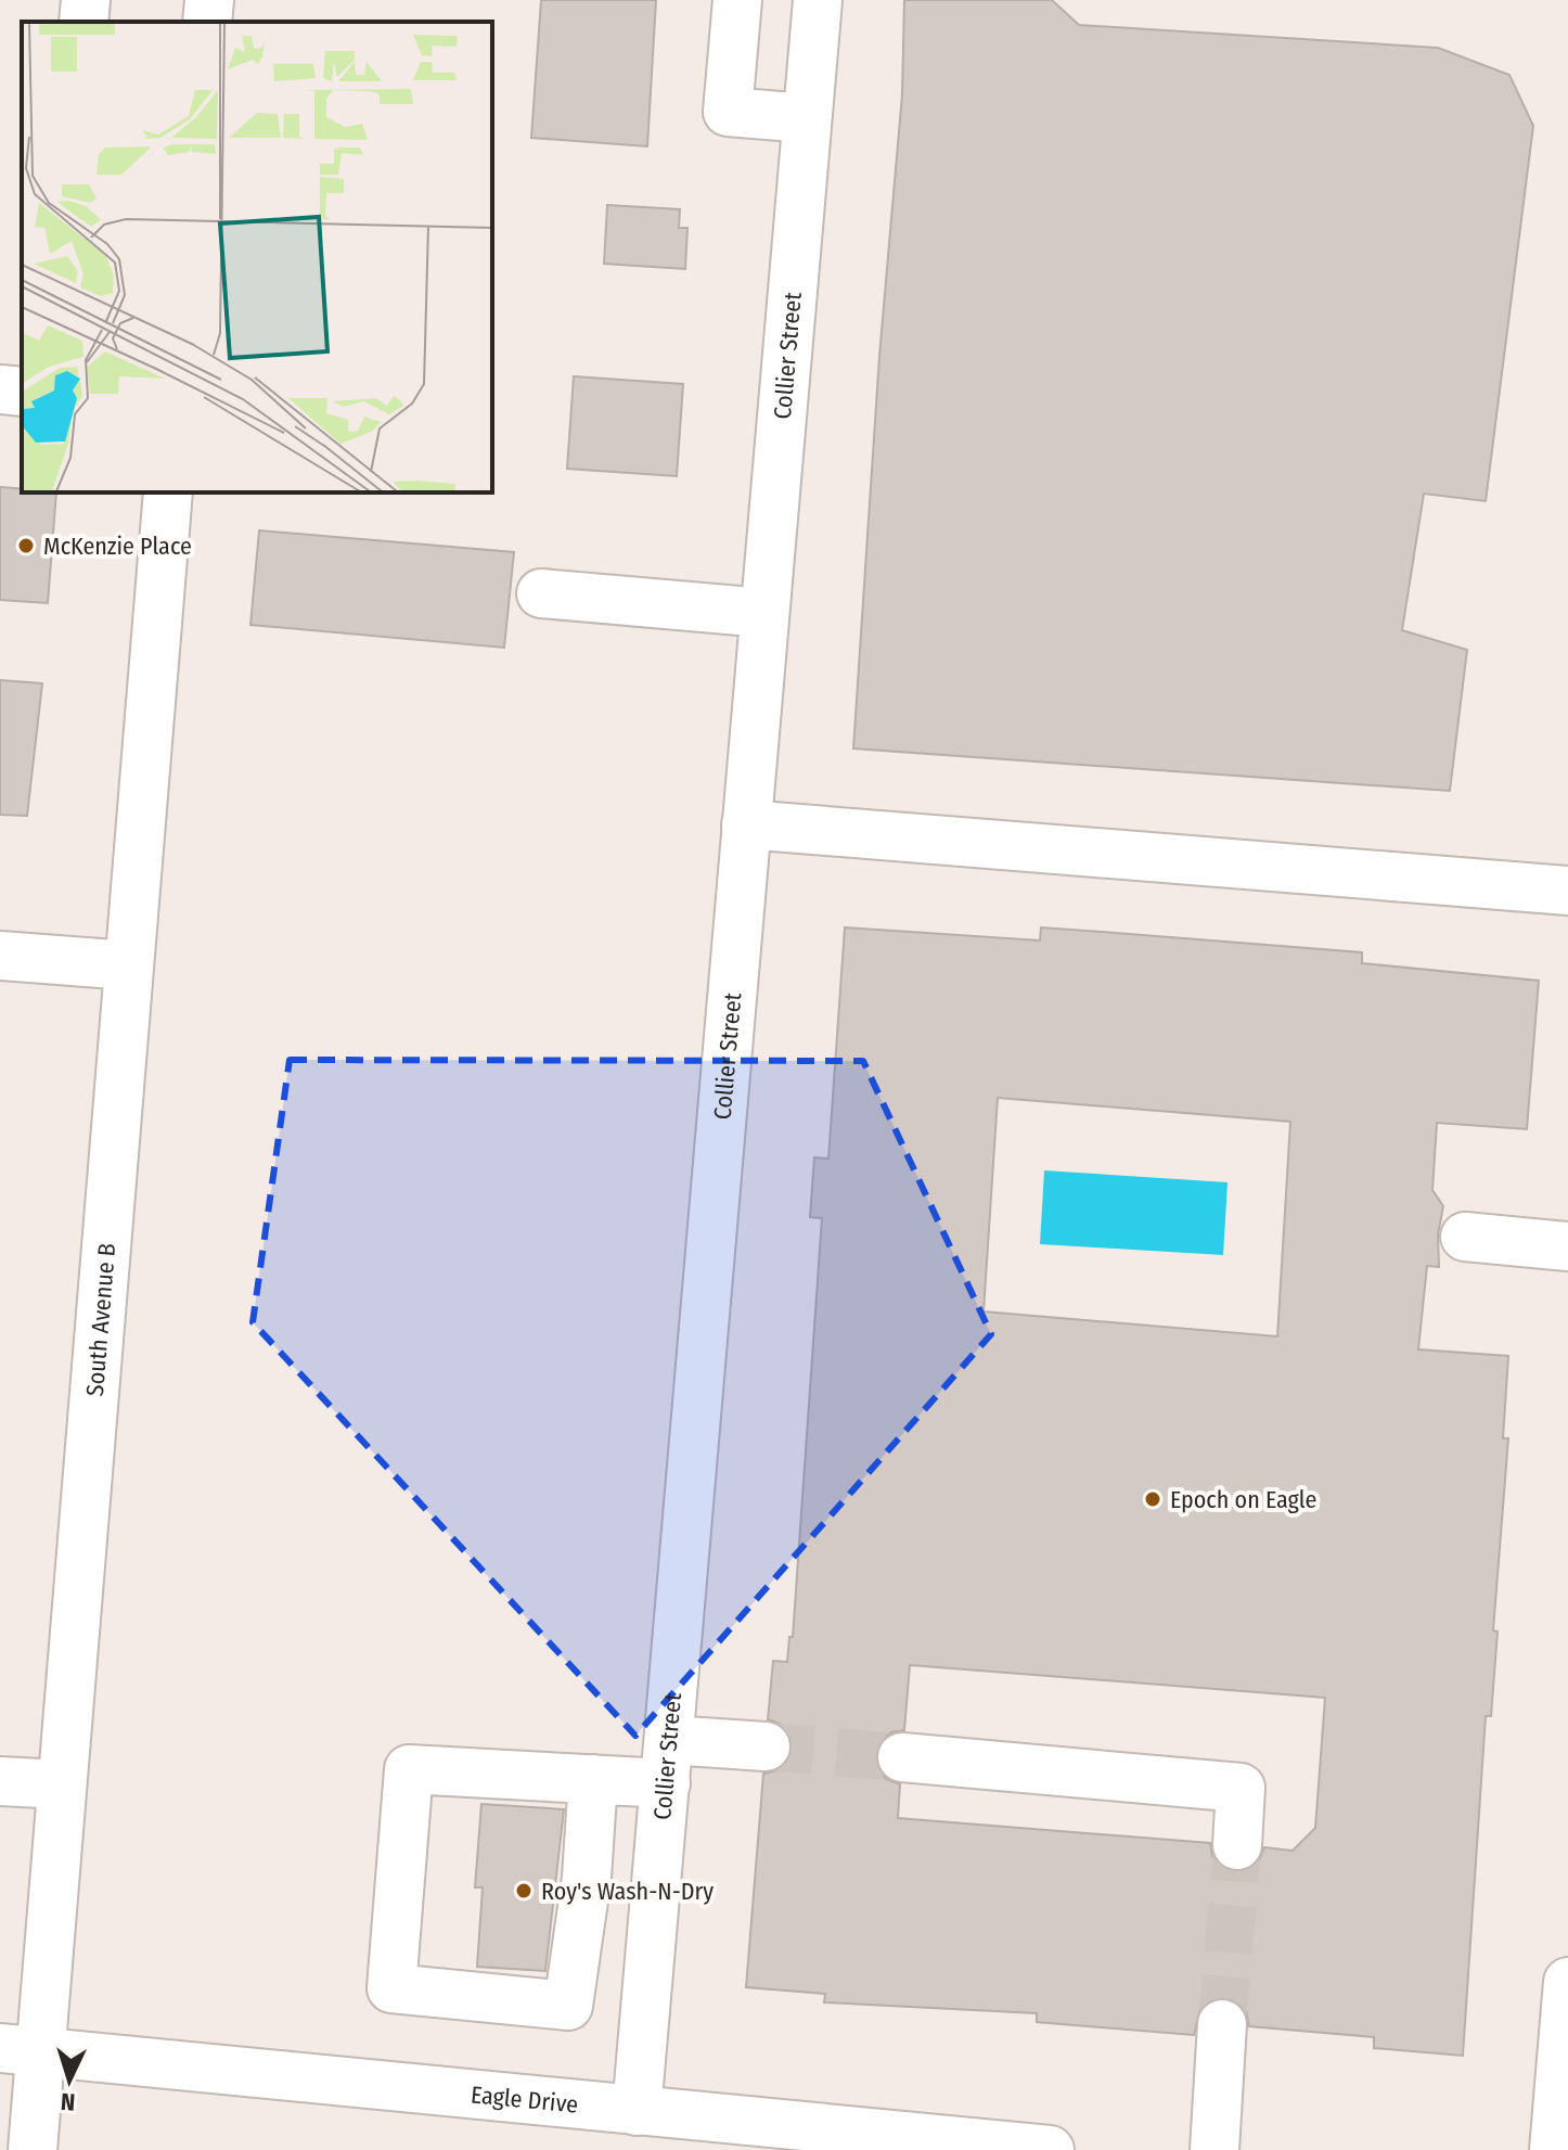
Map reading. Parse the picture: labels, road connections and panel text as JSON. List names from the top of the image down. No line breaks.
{"streets":{"street":["Collier Street","South Avenue B","Eagle Drive"]},"crossings":[["Collier Street","Eagle Drive"],["South Avenue B","Eagle Drive"]],"places":["McKenzie Place","Epoch on Eagle","Roy's Wash-N-Dry"],"north":"bottom"}
